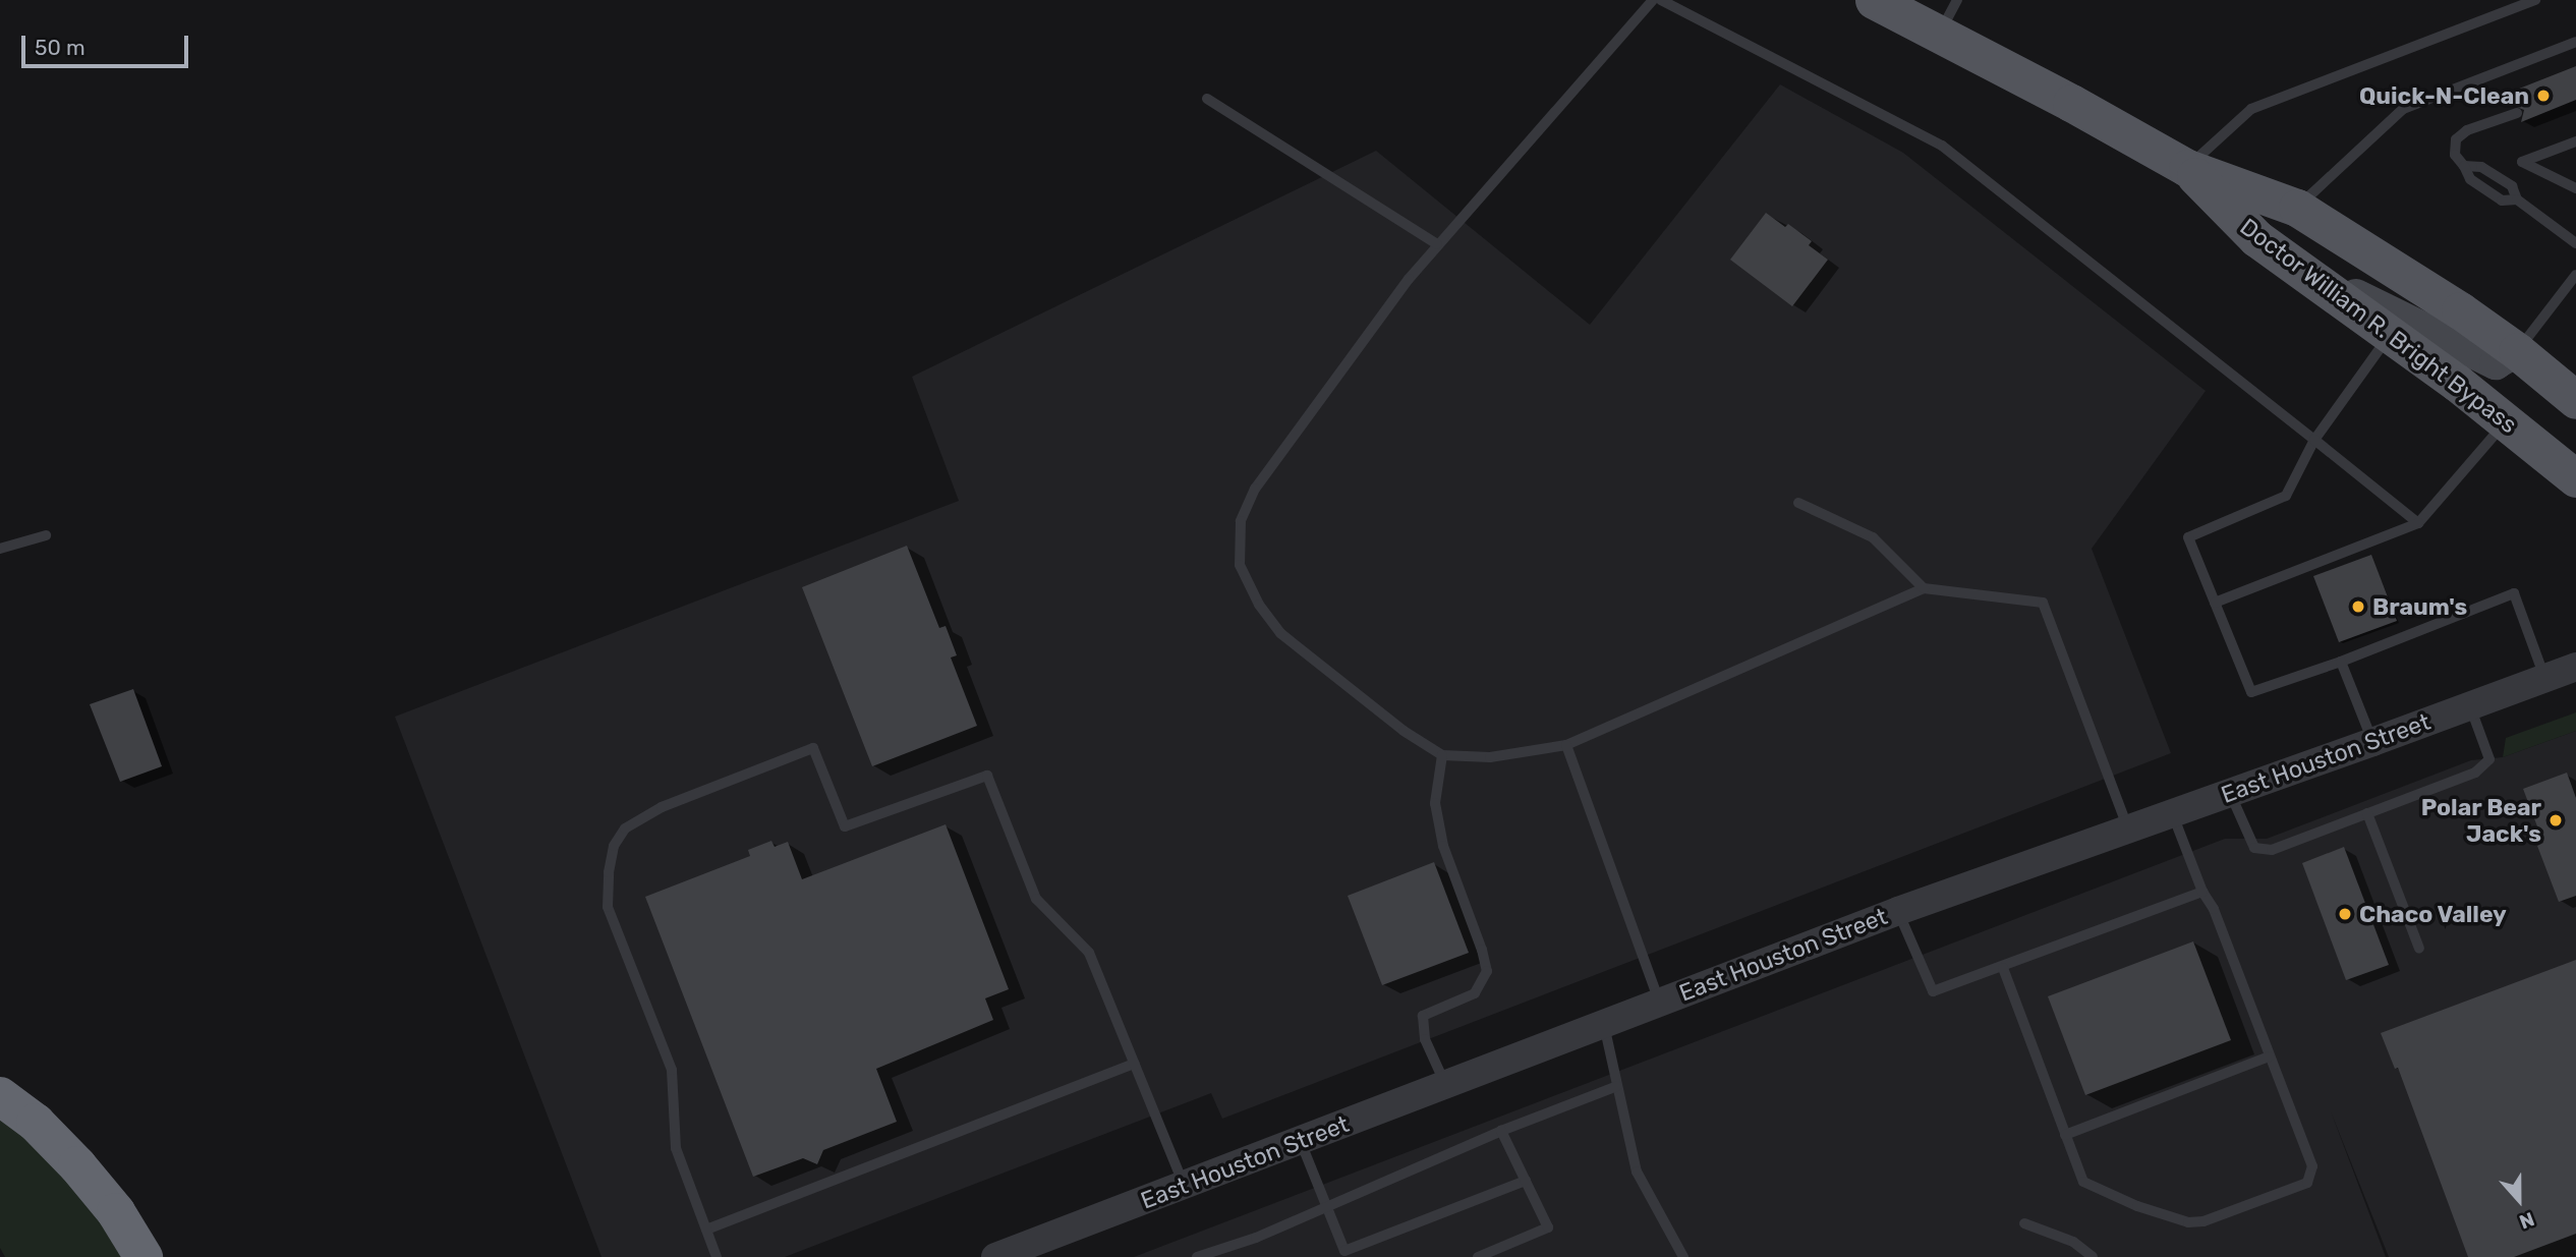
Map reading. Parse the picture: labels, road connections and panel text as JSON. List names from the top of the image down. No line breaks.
{"streets":{"main road":["Doctor William R. Bright Bypass"],"street":["East Houston Street"]},"places":["Quick-N-Clean","Braum's","Polar Bear Jack's","Chaco Valley"],"scale_bar":"50 m","north":"bottom"}
